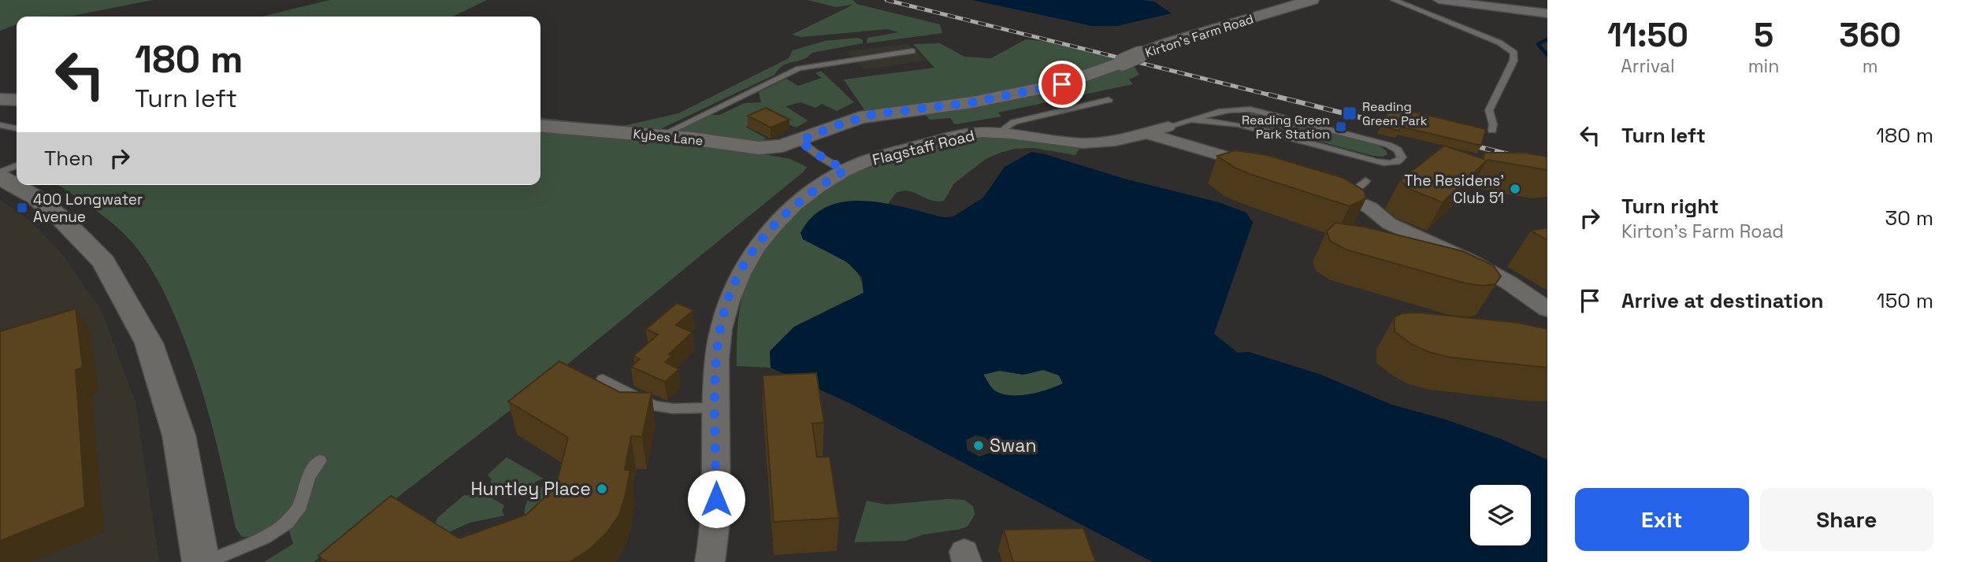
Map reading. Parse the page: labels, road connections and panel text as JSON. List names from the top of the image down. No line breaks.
{"streets":{"street":["Kirton's Farm Road","Kybes Lane","Flagstaff Road"]},"crossings":[["Kirton's Farm Road","Kybes Lane"]],"places":{"transit":["Reading Green Park","Reading Green Park Station","400 Longwater Avenue"],"other":["The Residens' Club 51","Swan","Huntley Place"]},"page":{"eta":["11:50","Arrival","5","min","360","m"],"turn":["180 m","Turn left"],"list":[{"name":"Turn left","value":"180 m"},{"name":"Turn right","note":"Kirton's Farm Road","value":"30 m"},{"name":"Arrive at destination","value":"150 m"}],"then":"Then","buttons":["Exit","Share"]}}
